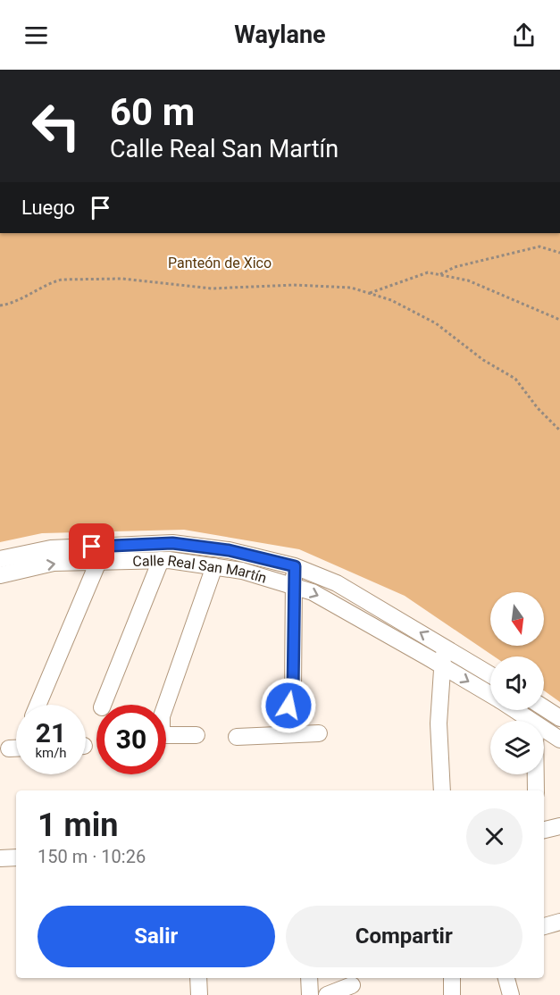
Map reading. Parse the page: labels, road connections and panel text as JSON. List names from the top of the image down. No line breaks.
{"streets":{"street":["Calle Real San Martín"]},"parks":["Panteón de Xico"],"north":"bottom","page":{"header":"Waylane","turn":["60 m","Calle Real San Martín"],"then":"Luego","speed":"21 km/h","limit":"30","heading":["1 min","150 m · 10:26"],"buttons":["Salir","Compartir"]}}
